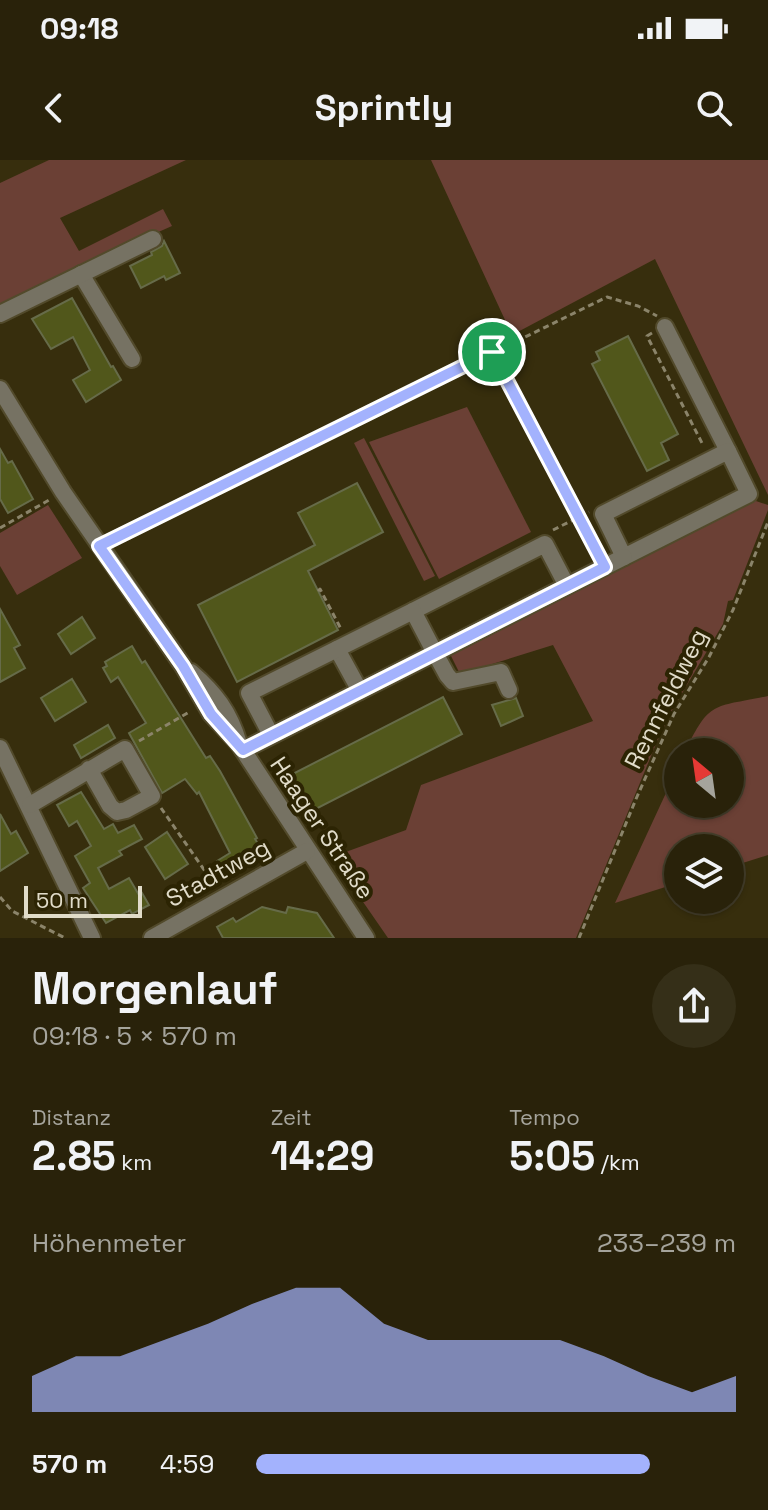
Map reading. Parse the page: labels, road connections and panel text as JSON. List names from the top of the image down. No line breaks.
{"streets":{"street":["Haager Straße","Stadtweg"],"path":["Rennfeldweg"]},"crossings":[["Haager Straße","Stadtweg"]],"scale_bar":"50 m","north":"top left","page":{"status":"09:18","header":"Sprintly","scale":"50 m","heading":["Morgenlauf","09:18 · 5 × 570 m"],"stats":[["Distanz","2.85 km"],["Zeit","14:29"],["Tempo","5:05 /km"]],"chart":["Höhenmeter","233–239 m"],"list":[{"name":"570 m","note":"4:59"}]}}
